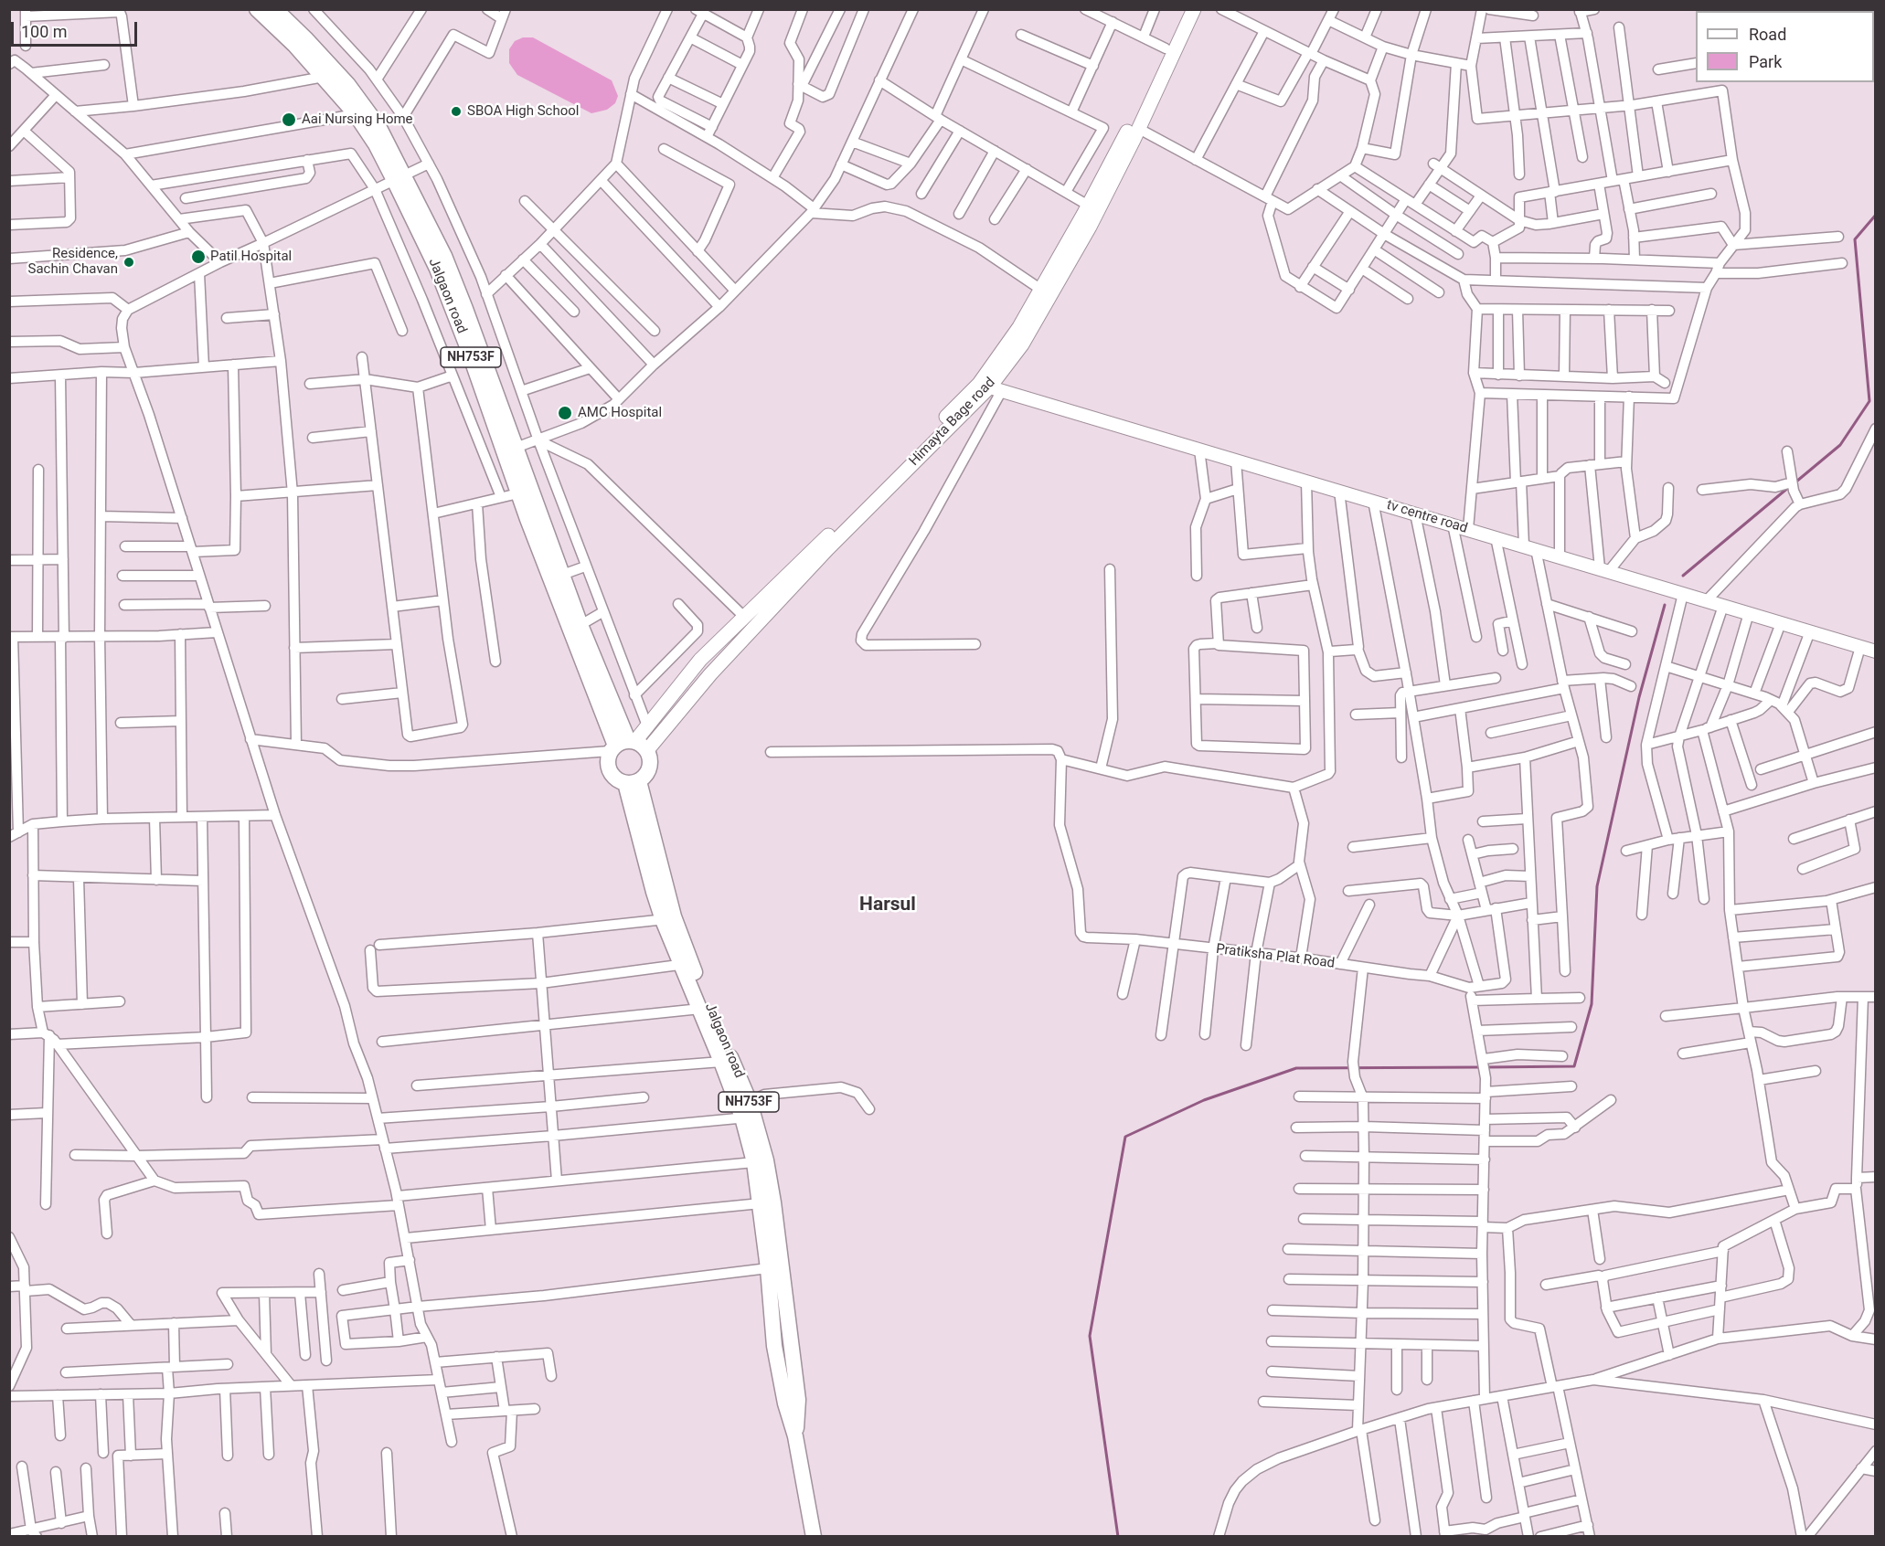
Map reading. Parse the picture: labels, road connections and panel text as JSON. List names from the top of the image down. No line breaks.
{"streets":{"highway":["Jalgaon road","NH753F"],"main road":["Himayta Bage road","tv centre road"],"street":["Pratiksha Plat Road"]},"crossings":[["Jalgaon road","Himayta Bage road"],["Himayta Bage road","tv centre road"]],"districts":["Harsul"],"places":["SBOA High School","Aai Nursing Home","Patil Hospital","Residence, Sachin Chavan","AMC Hospital"],"legend":["Road","Park"],"scale_bar":"100 m"}
